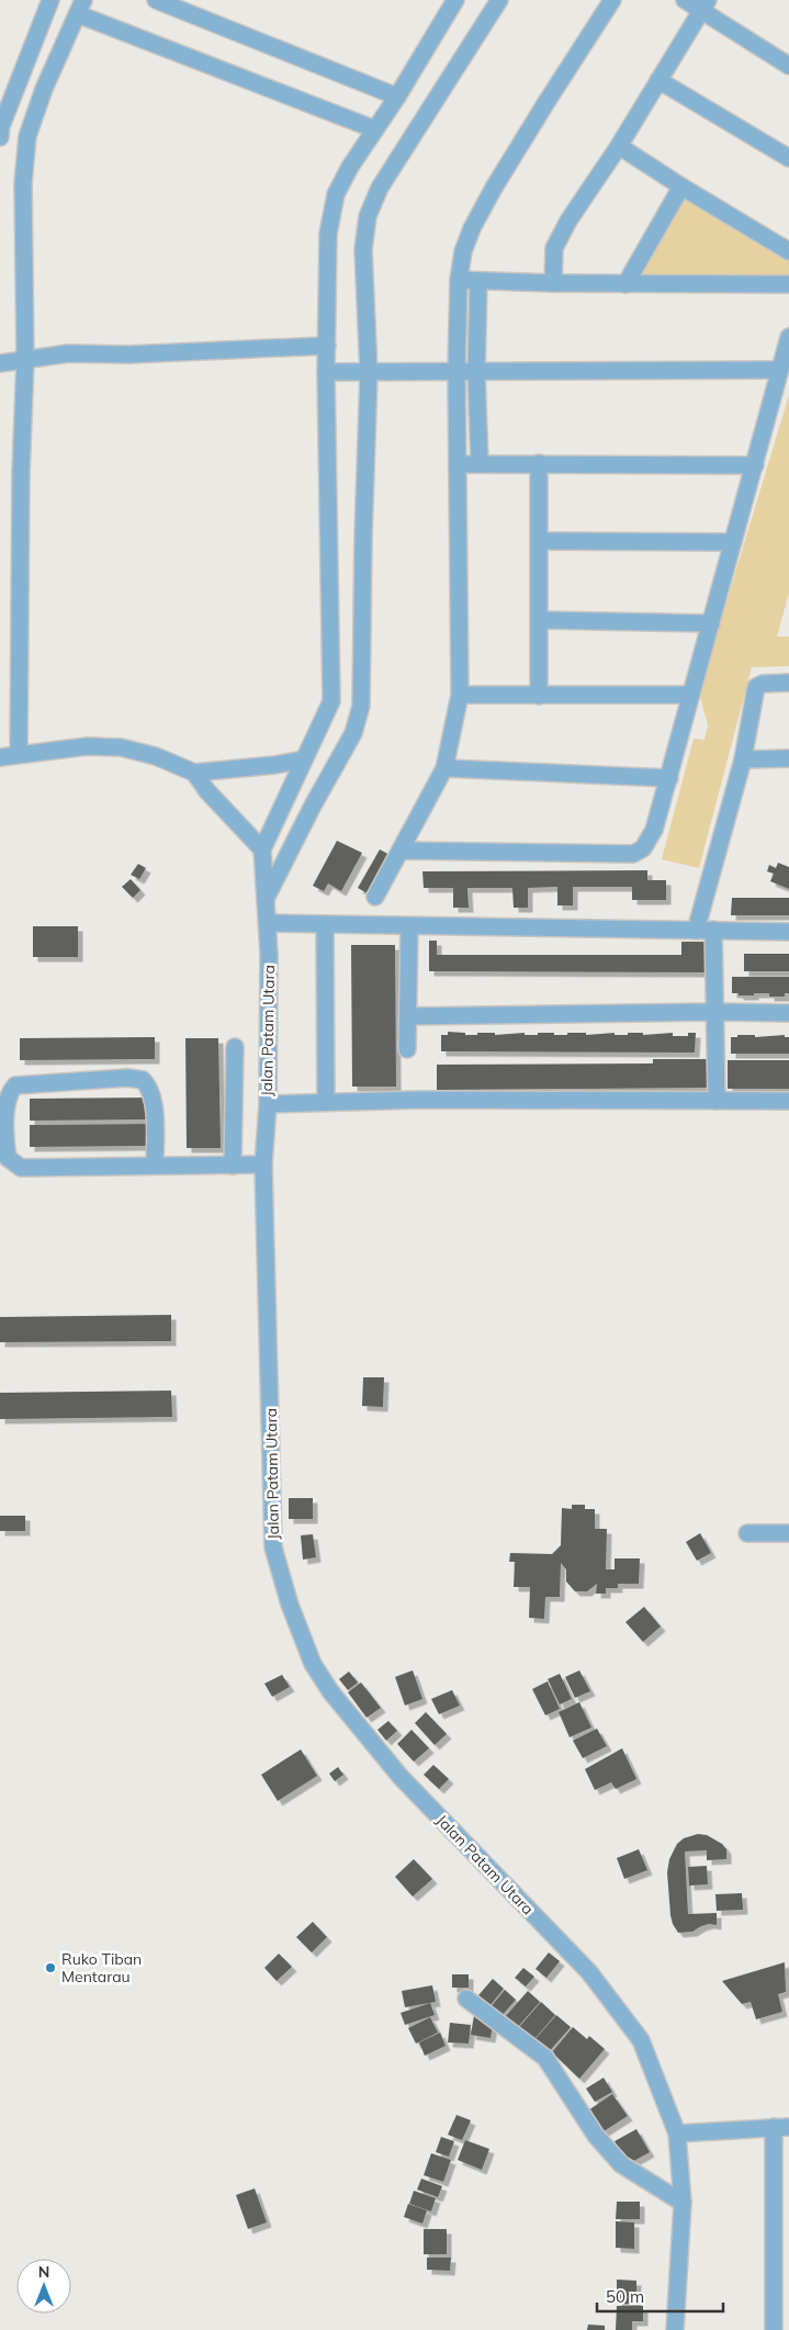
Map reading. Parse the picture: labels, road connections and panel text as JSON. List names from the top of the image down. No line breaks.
{"streets":{"street":["Jalan Patam Utara"]},"places":["Ruko Tiban Mentarau"],"scale_bar":"50 m","north":"top"}
